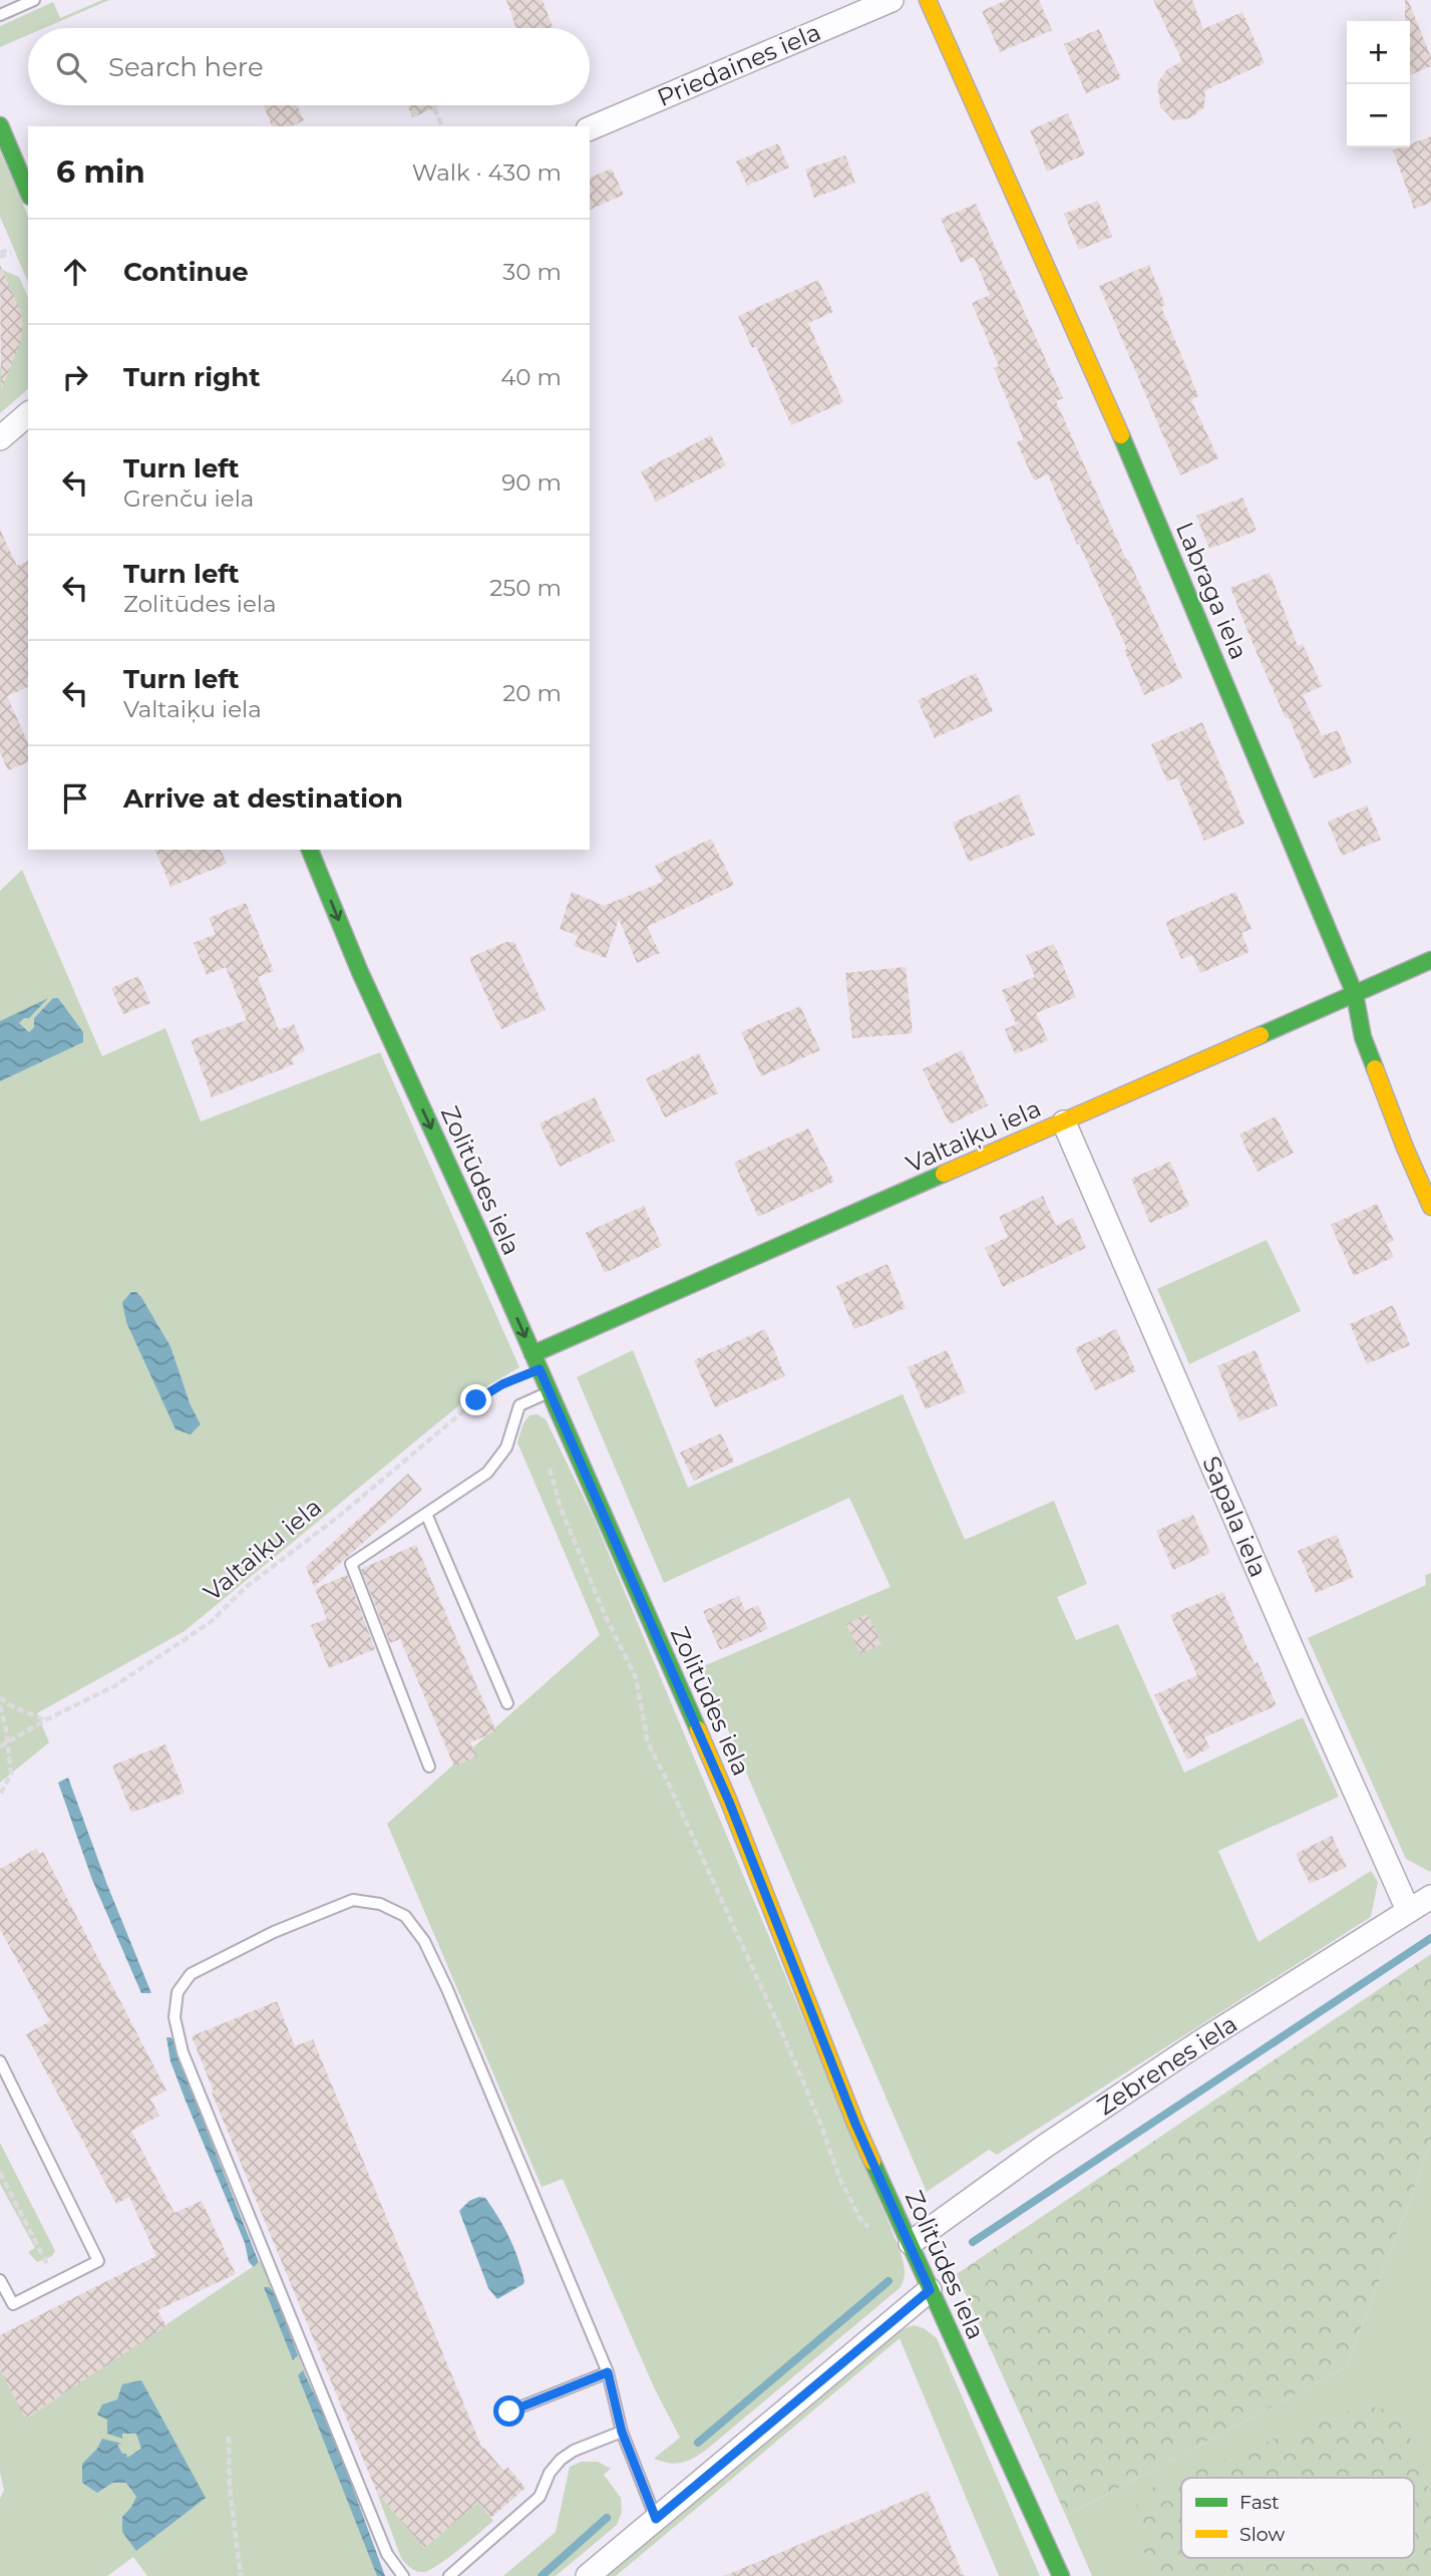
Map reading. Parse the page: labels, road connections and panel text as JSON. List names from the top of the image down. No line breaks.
{"streets":{"street":["Priedaines iela","Labraga iela","Valtaiķu iela","Zolitūdes iela","Sapala iela","Zebrenes iela"]},"crossings":[["Labraga iela","Valtaiķu iela"],["Valtaiķu iela","Zolitūdes iela"],["Valtaiķu iela","Sapala iela"],["Zolitūdes iela","Zebrenes iela"],["Sapala iela","Zebrenes iela"]],"legend":["Fast","Slow"],"page":{"map_buttons":["+","−"],"search":"Search here","heading":["6 min","Walk · 430 m"],"list":[["Continue","30 m"],["Turn right","40 m"],["Turn left","Grenču iela","90 m"],["Turn left","Zolitūdes iela","250 m"],["Turn left","Valtaiķu iela","20 m"],"Arrive at destination"]}}
